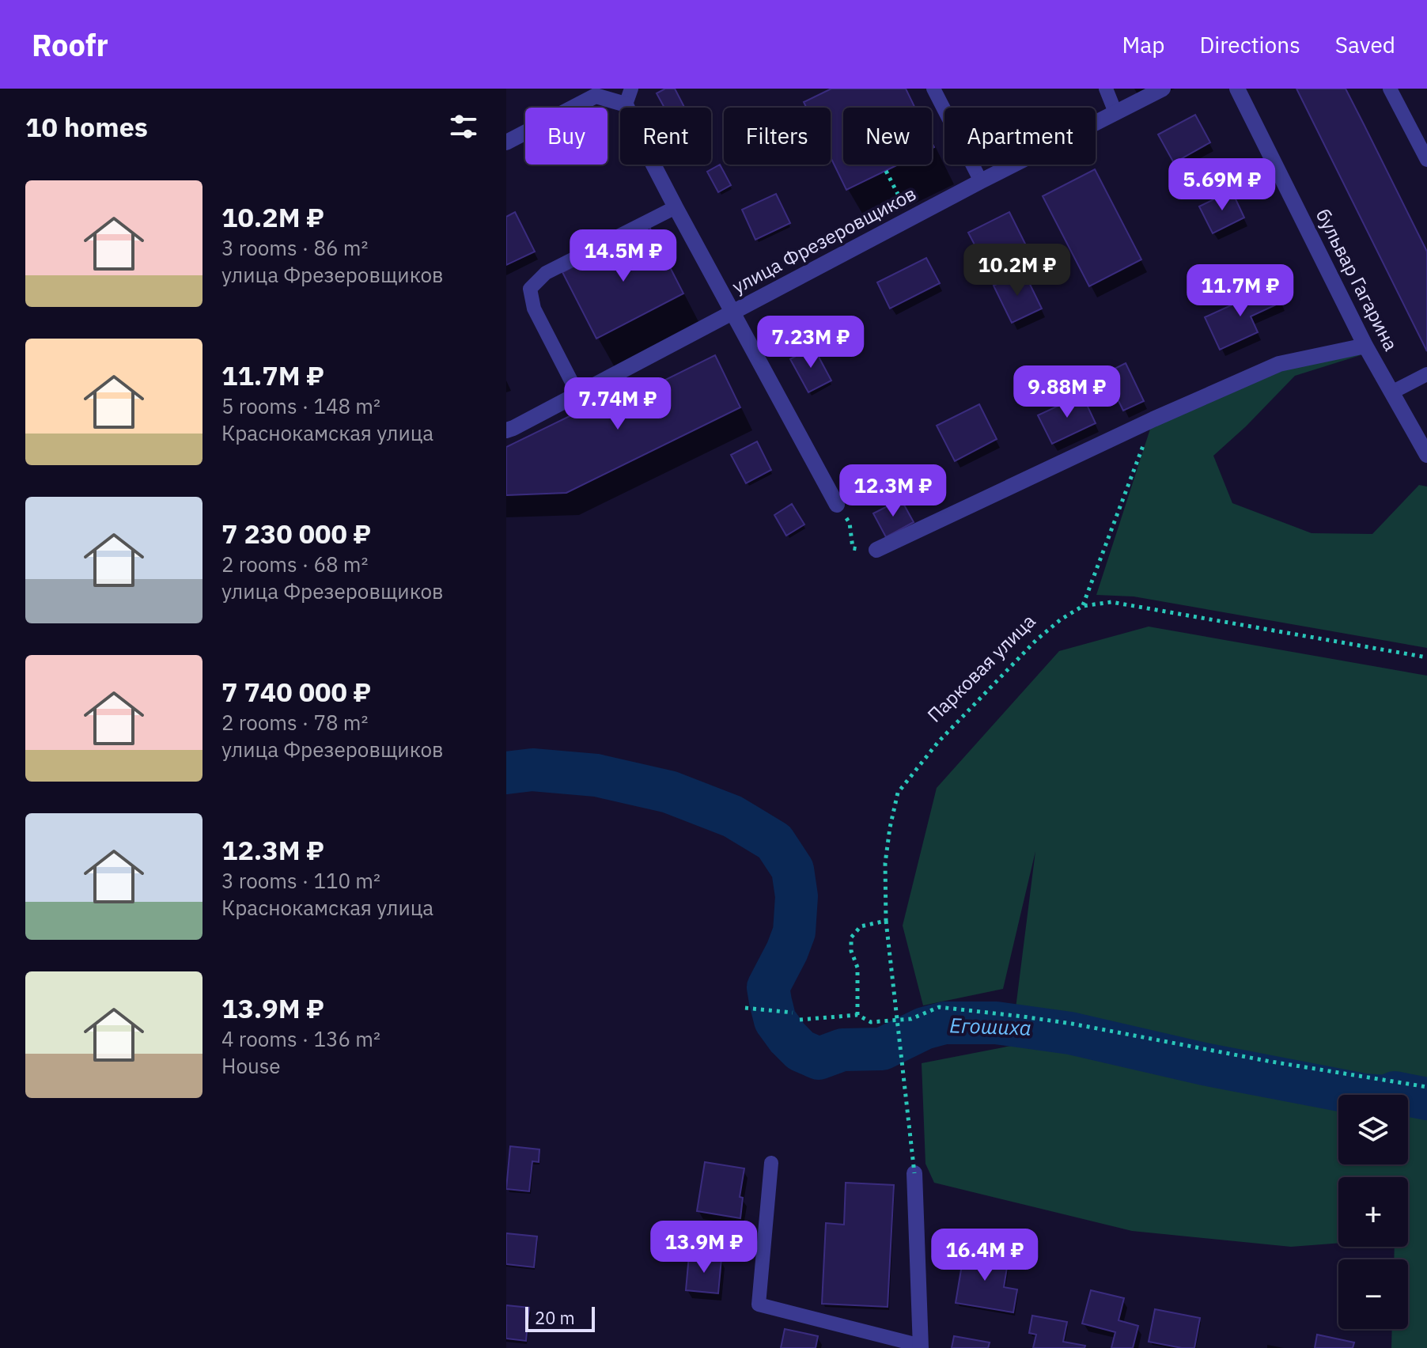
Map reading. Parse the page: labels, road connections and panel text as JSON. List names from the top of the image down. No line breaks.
{"streets":{"street":["улица Фрезеровщиков","бульвар Гагарина"],"path":["Парковая улица"]},"water":["Егошиха"],"scale_bar":"20 m","page":{"header":"Roofr","nav":["Map","Directions","Saved"],"heading":"10 homes","chip":["Buy","Rent","Filters","New","Apartment"],"price":["5.69M ₽","14.5M ₽","10.2M ₽","11.7M ₽","7.23M ₽","9.88M ₽","7.74M ₽","12.3M ₽","13.9M ₽","16.4M ₽"],"list":[{"name":"10.2M ₽","note":"3 rooms · 86 m² · улица Фрезеровщиков"},{"name":"11.7M ₽","note":"5 rooms · 148 m² · Краснокамская улица"},{"name":"7 230 000 ₽","note":"2 rooms · 68 m² · улица Фрезеровщиков"},{"name":"7 740 000 ₽","note":"2 rooms · 78 m² · улица Фрезеровщиков"},{"name":"12.3M ₽","note":"3 rooms · 110 m² · Краснокамская улица"},{"name":"13.9M ₽","note":"4 rooms · 136 m² · House"}],"map_buttons":["+","−"],"scale":"20 m"}}
